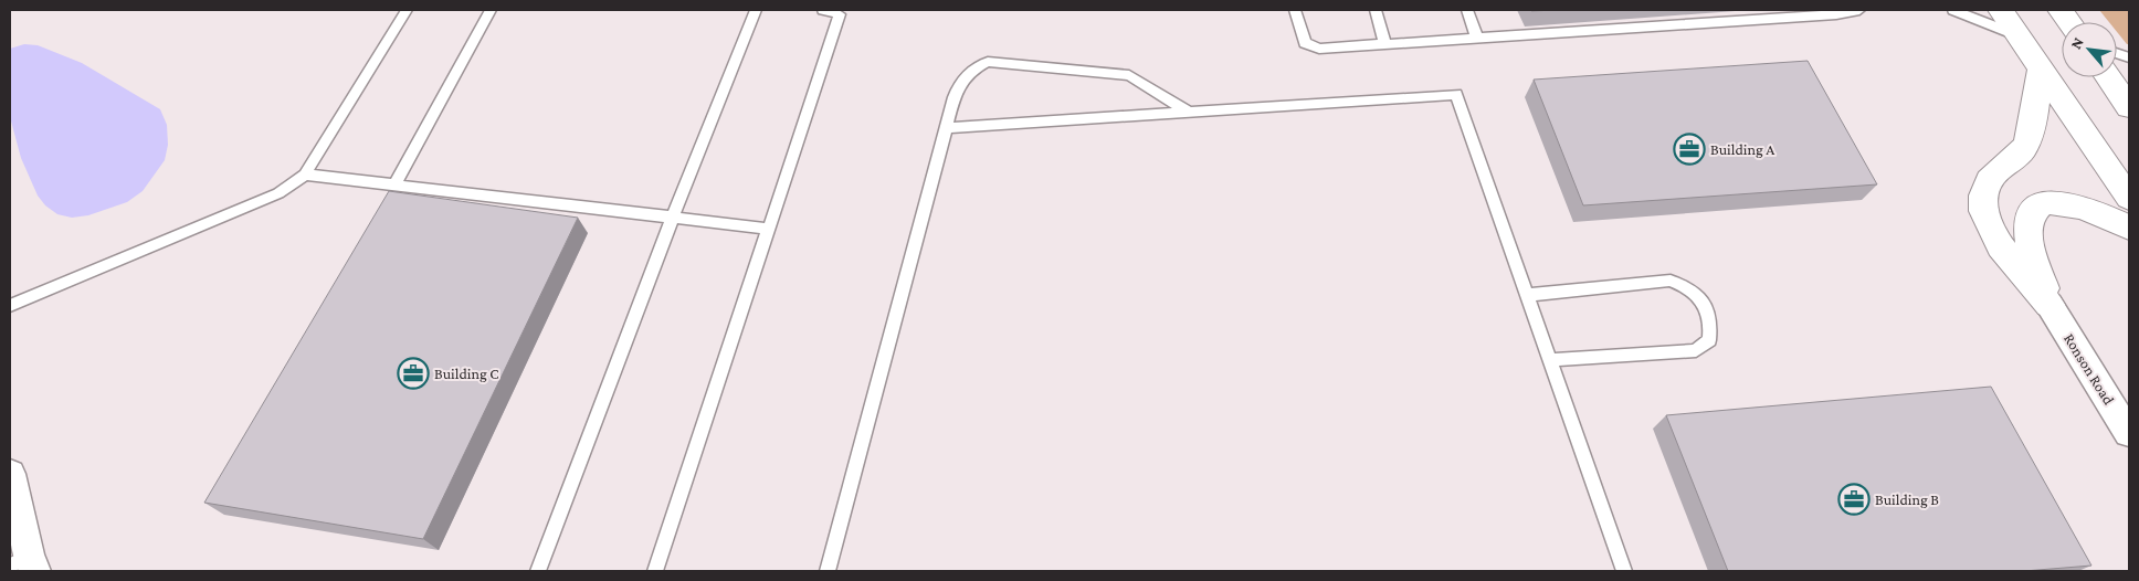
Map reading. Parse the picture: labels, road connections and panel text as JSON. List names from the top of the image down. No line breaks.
{"streets":{"street":["Ronson Road"]},"places":{"office":["Building A","Building C","Building B"]},"north":"top left"}
